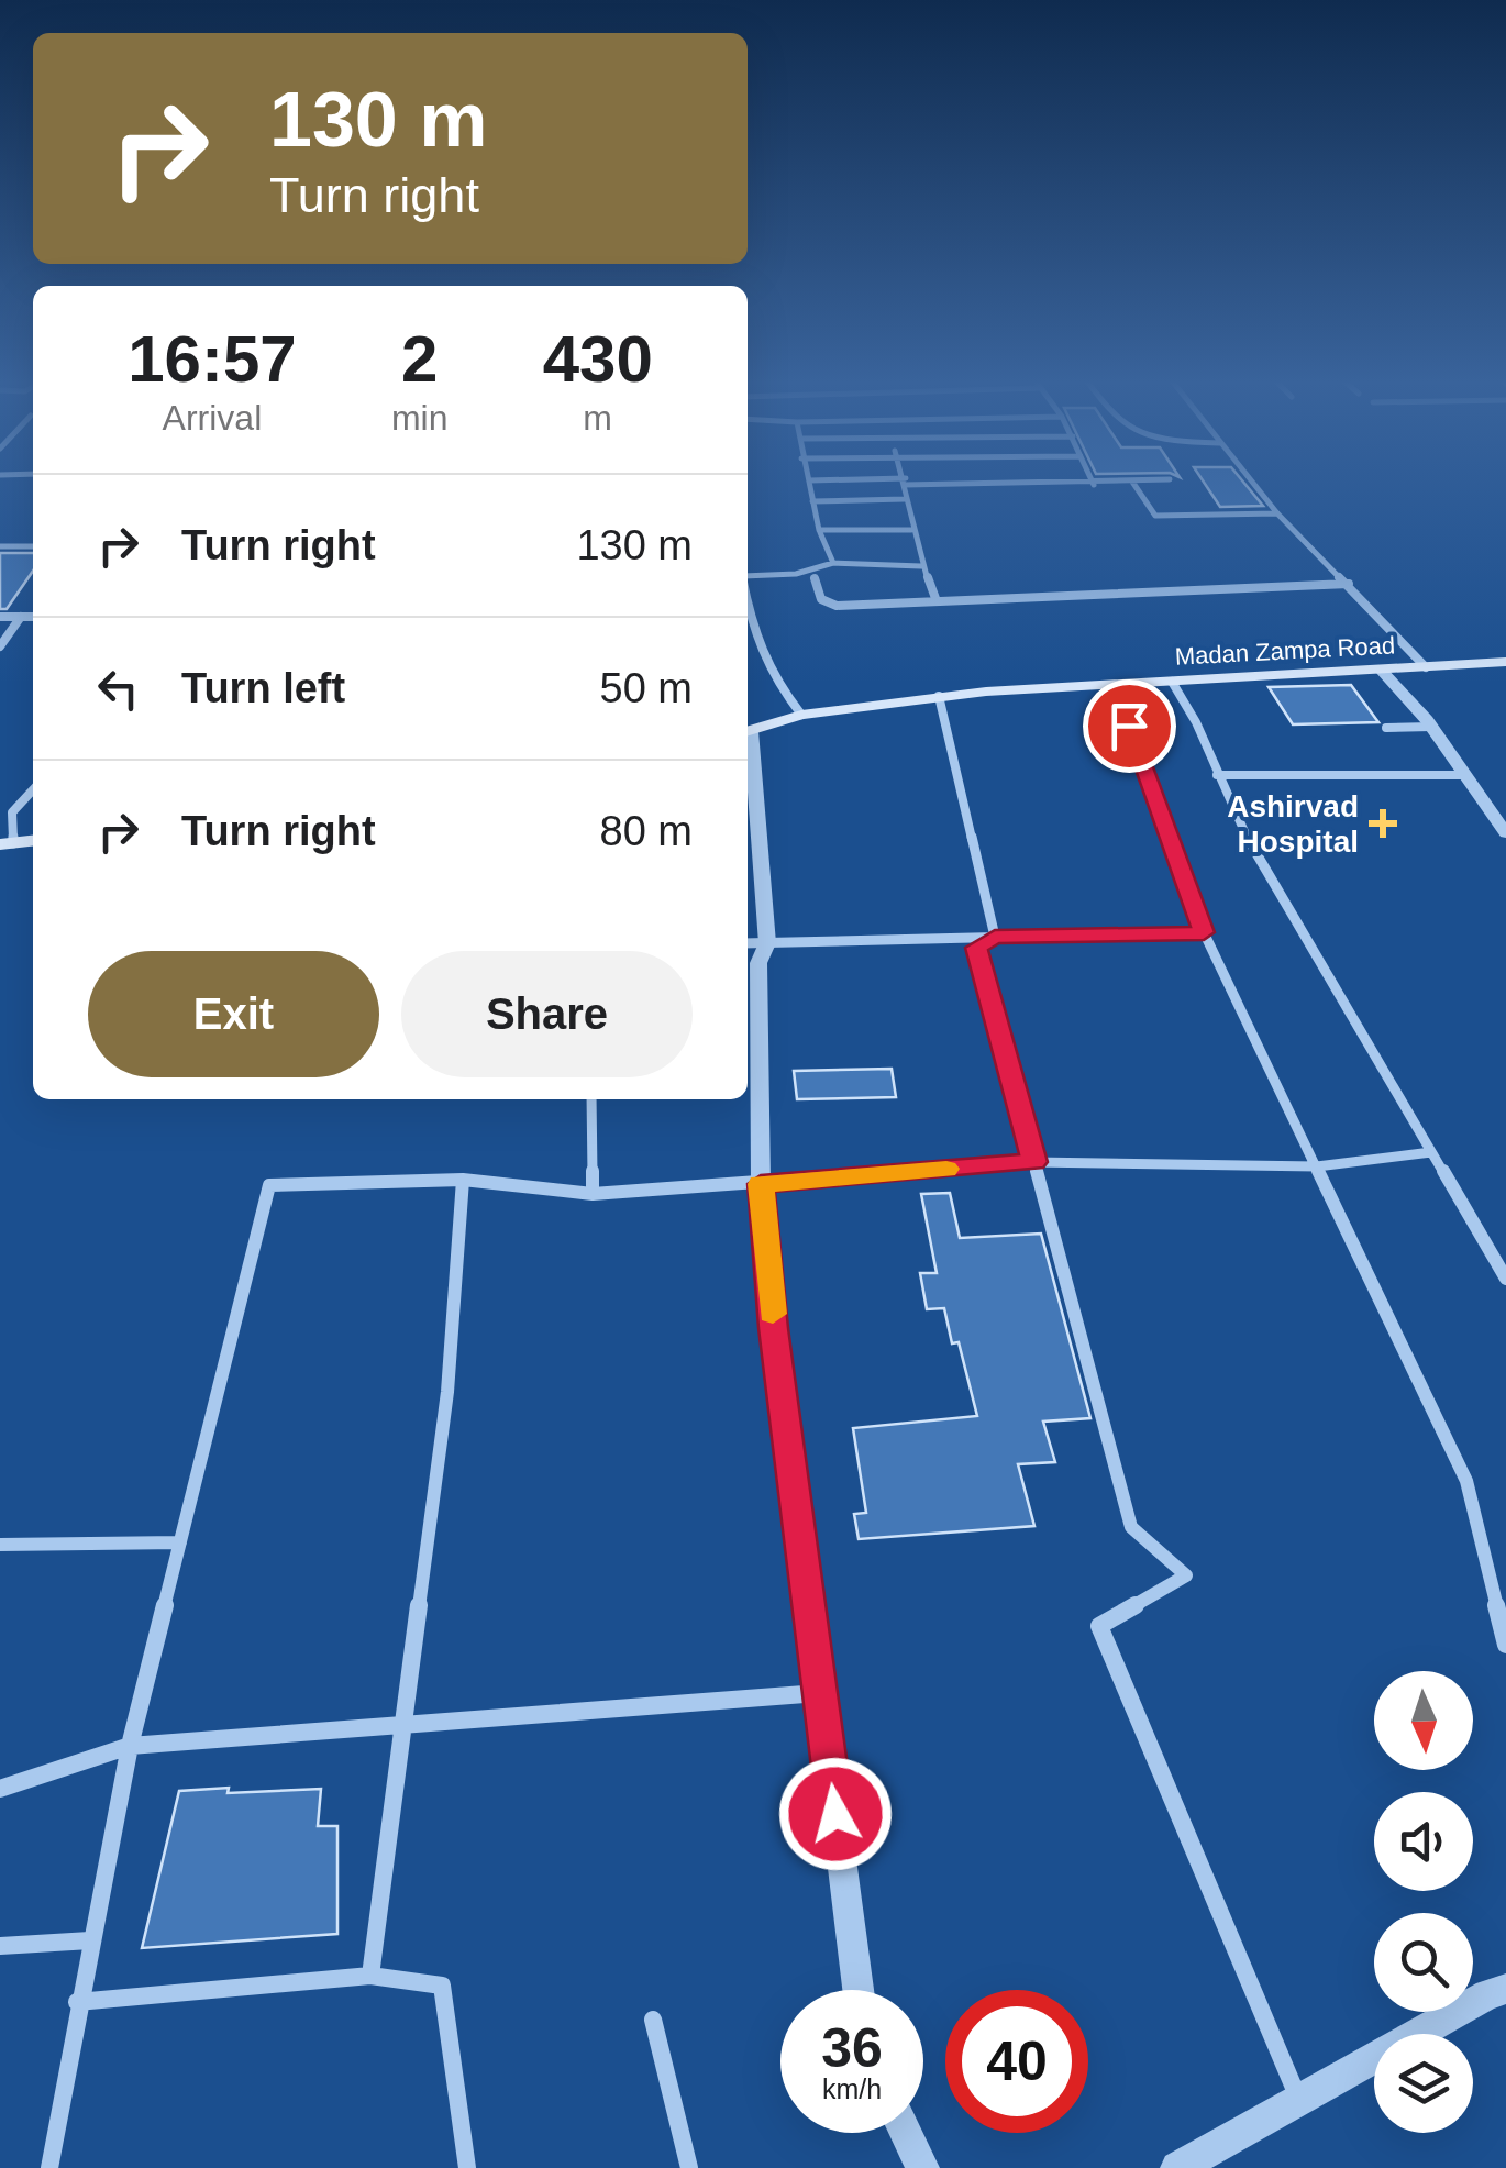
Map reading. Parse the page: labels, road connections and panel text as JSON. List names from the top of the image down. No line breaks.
{"streets":{"main road":["Madan Zampa Road"]},"places":{"health":["Ashirvad Hospital"]},"north":"bottom","page":{"turn":["130 m","Turn right"],"eta":["16:57","Arrival","2","min","430","m"],"list":[{"name":"Turn right","value":"130 m"},{"name":"Turn left","value":"50 m"},{"name":"Turn right","value":"80 m"}],"buttons":["Exit","Share"],"speed":"36 km/h","limit":"40"}}
